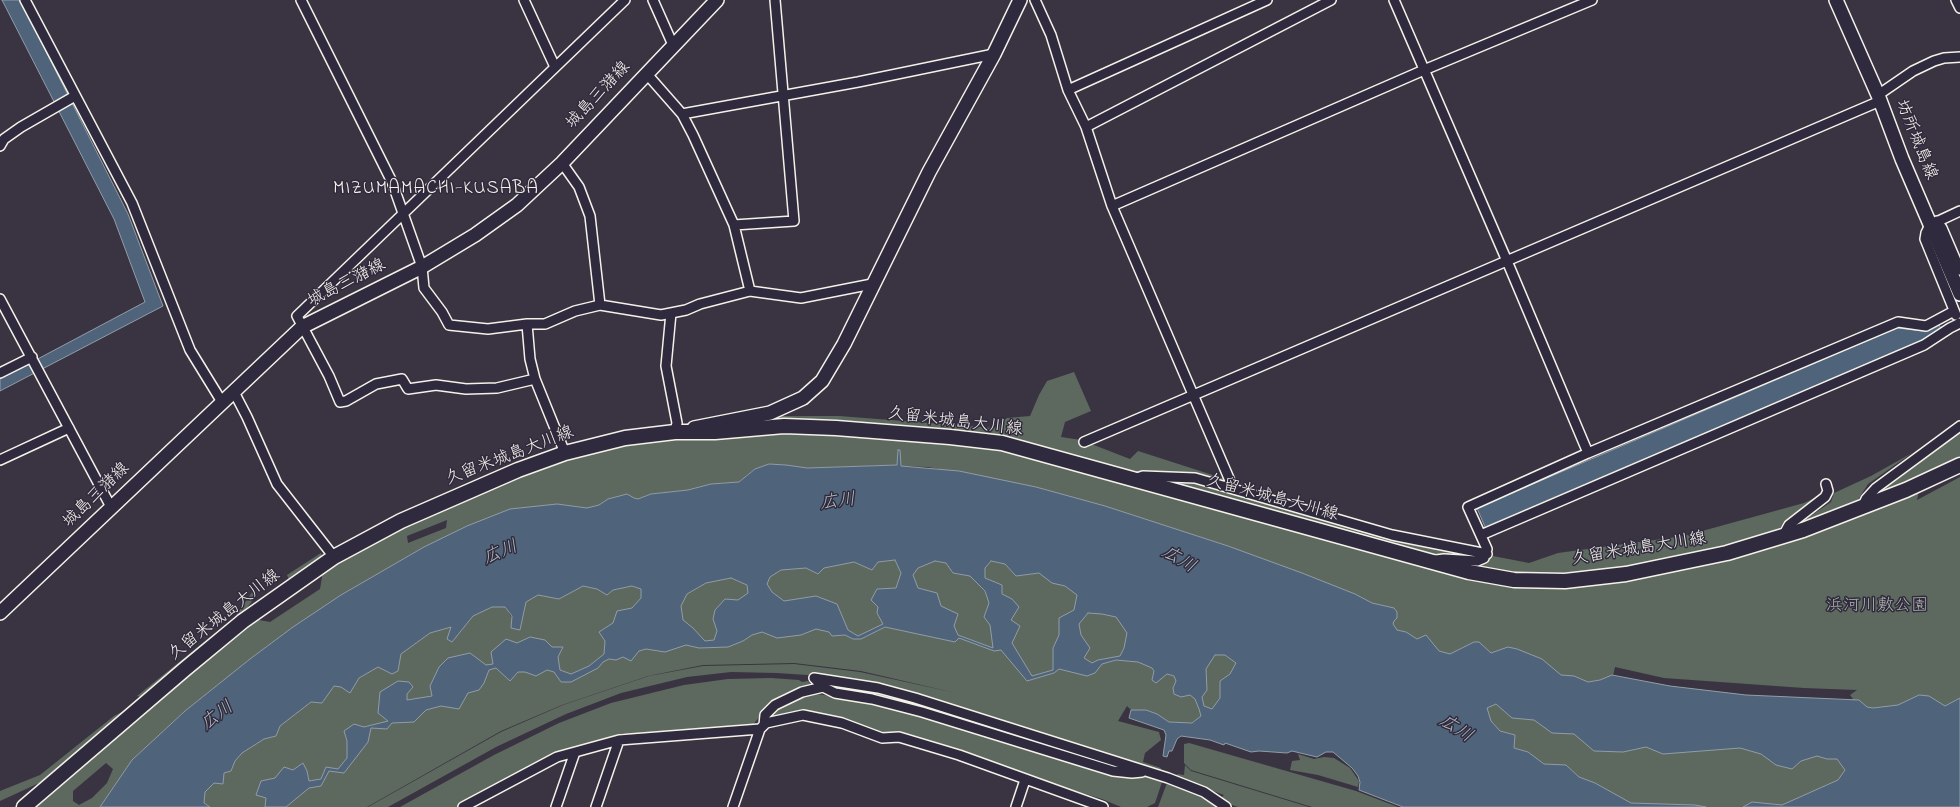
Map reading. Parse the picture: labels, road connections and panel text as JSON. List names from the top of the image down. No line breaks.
{"streets":{"main road":["城島三潴線","坊所城島線","久留米城島大川線"]},"districts":["MIZUMAMACHI-KUSABA"],"water":["広川"],"parks":["浜河川敷公園"]}
